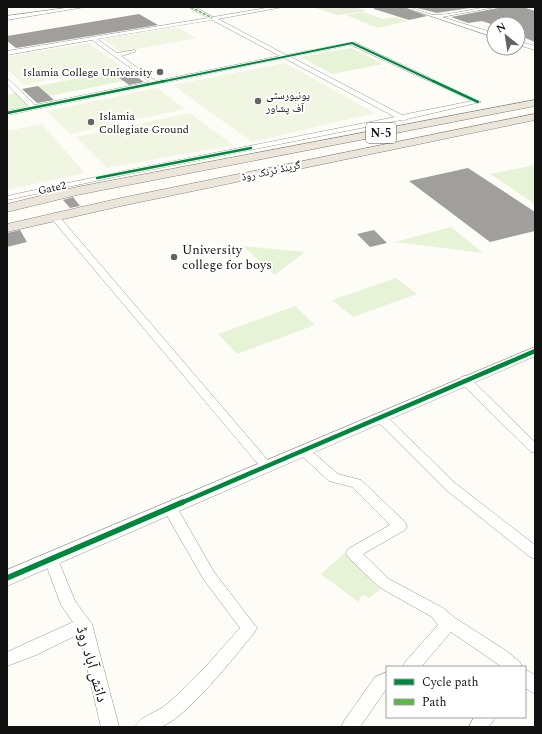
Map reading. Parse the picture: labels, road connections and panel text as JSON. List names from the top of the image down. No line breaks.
{"streets":{"highway":["N-5","گرینڈ ٹرنک روڈ"],"street":["Gate2","دانش آباد روڈ"]},"places":["Islamia College University","یونیورسٹی آف پشاور","Islamia Collegiate Ground","University college for boys"],"legend":["Cycle path","Path"],"north":"top left"}
